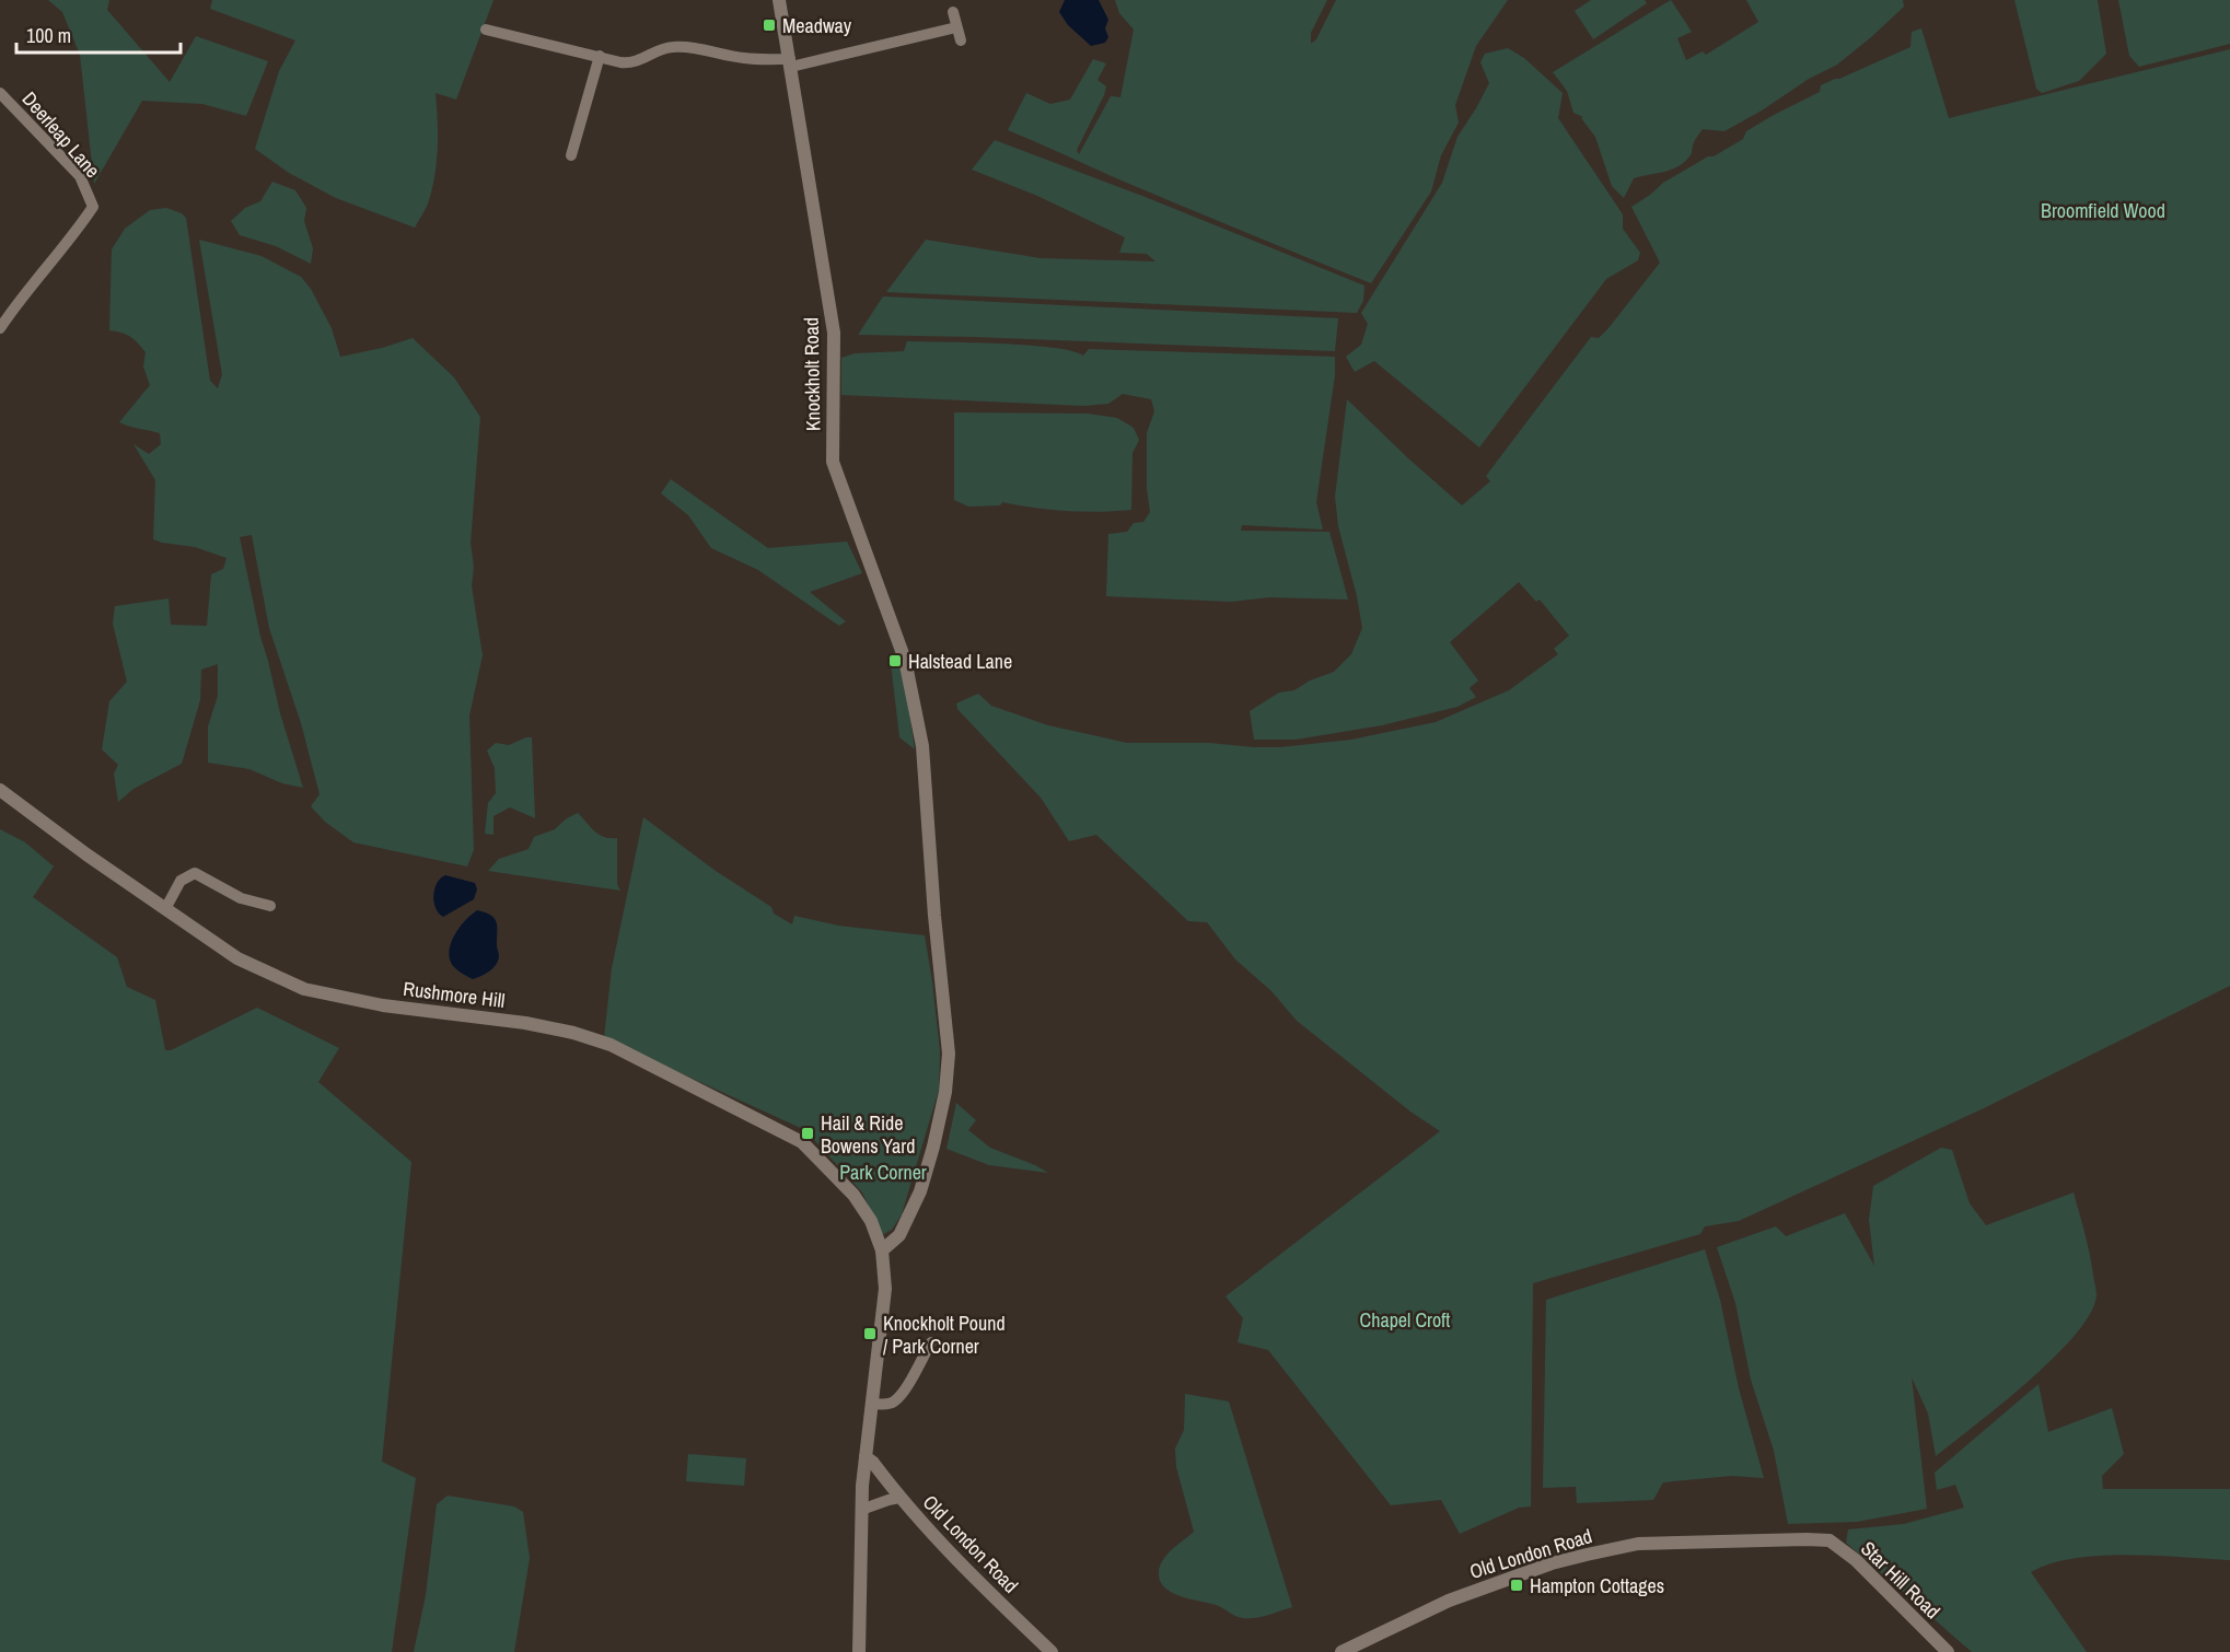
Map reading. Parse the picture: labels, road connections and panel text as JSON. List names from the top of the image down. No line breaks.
{"streets":{"street":["Deerleap Lane","Knockholt Road","Rushmore Hill","Old London Road","Star Hill Road"]},"crossings":[["Knockholt Road","Rushmore Hill"],["Rushmore Hill","Old London Road"],["Old London Road","Star Hill Road"]],"parks":["Broomfield Wood","Park Corner","Chapel Croft"],"places":{"transit":["Meadway","Halstead Lane","Hail & Ride Bowens Yard","Knockholt Pound / Park Corner","Hampton Cottages"]},"scale_bar":"100 m"}
